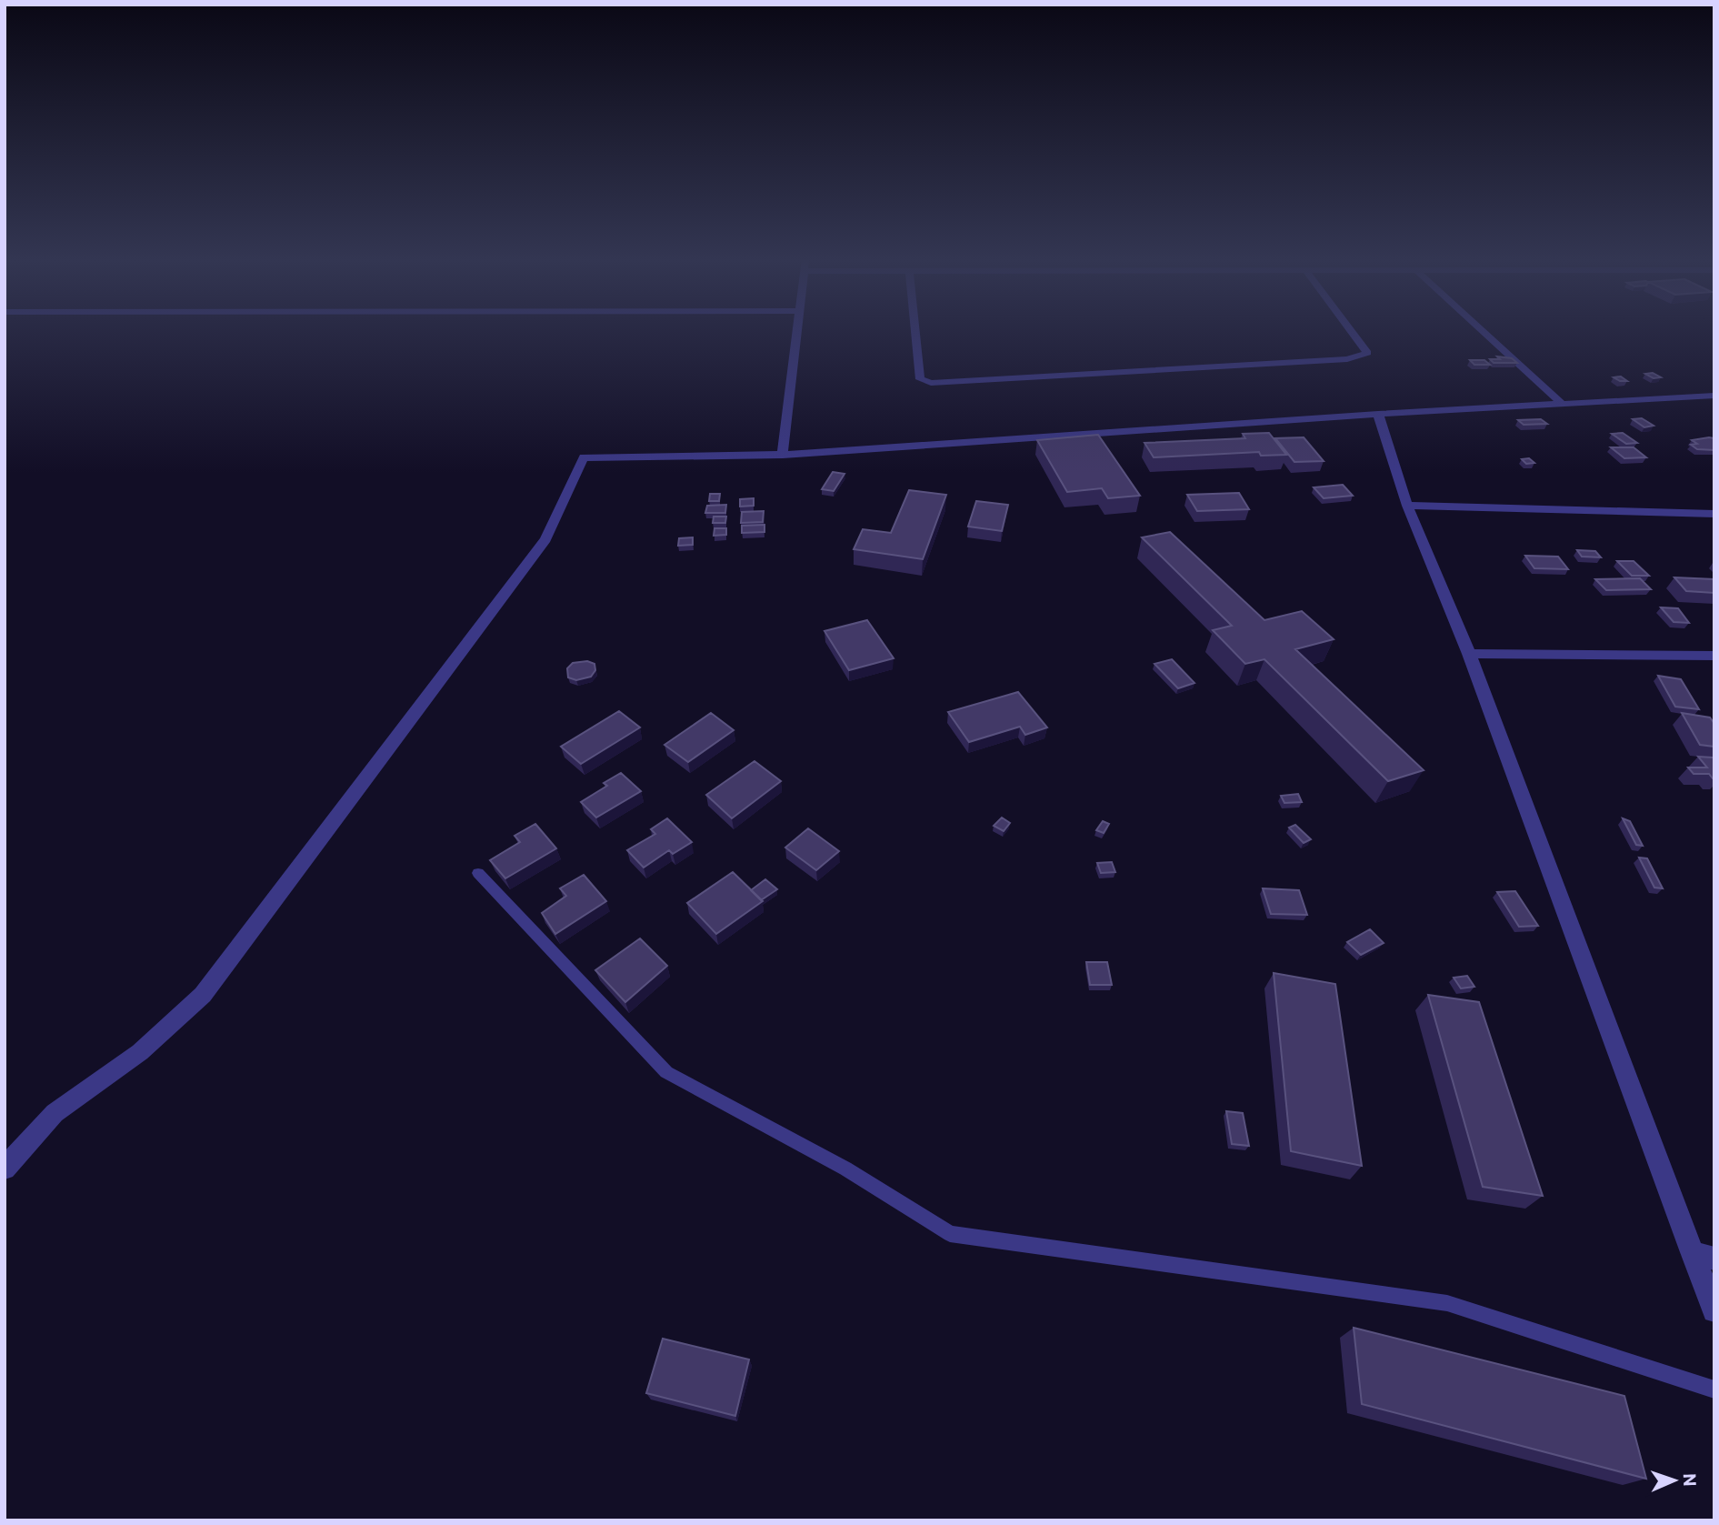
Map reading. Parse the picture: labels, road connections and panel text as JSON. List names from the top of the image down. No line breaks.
{"north":"right"}
